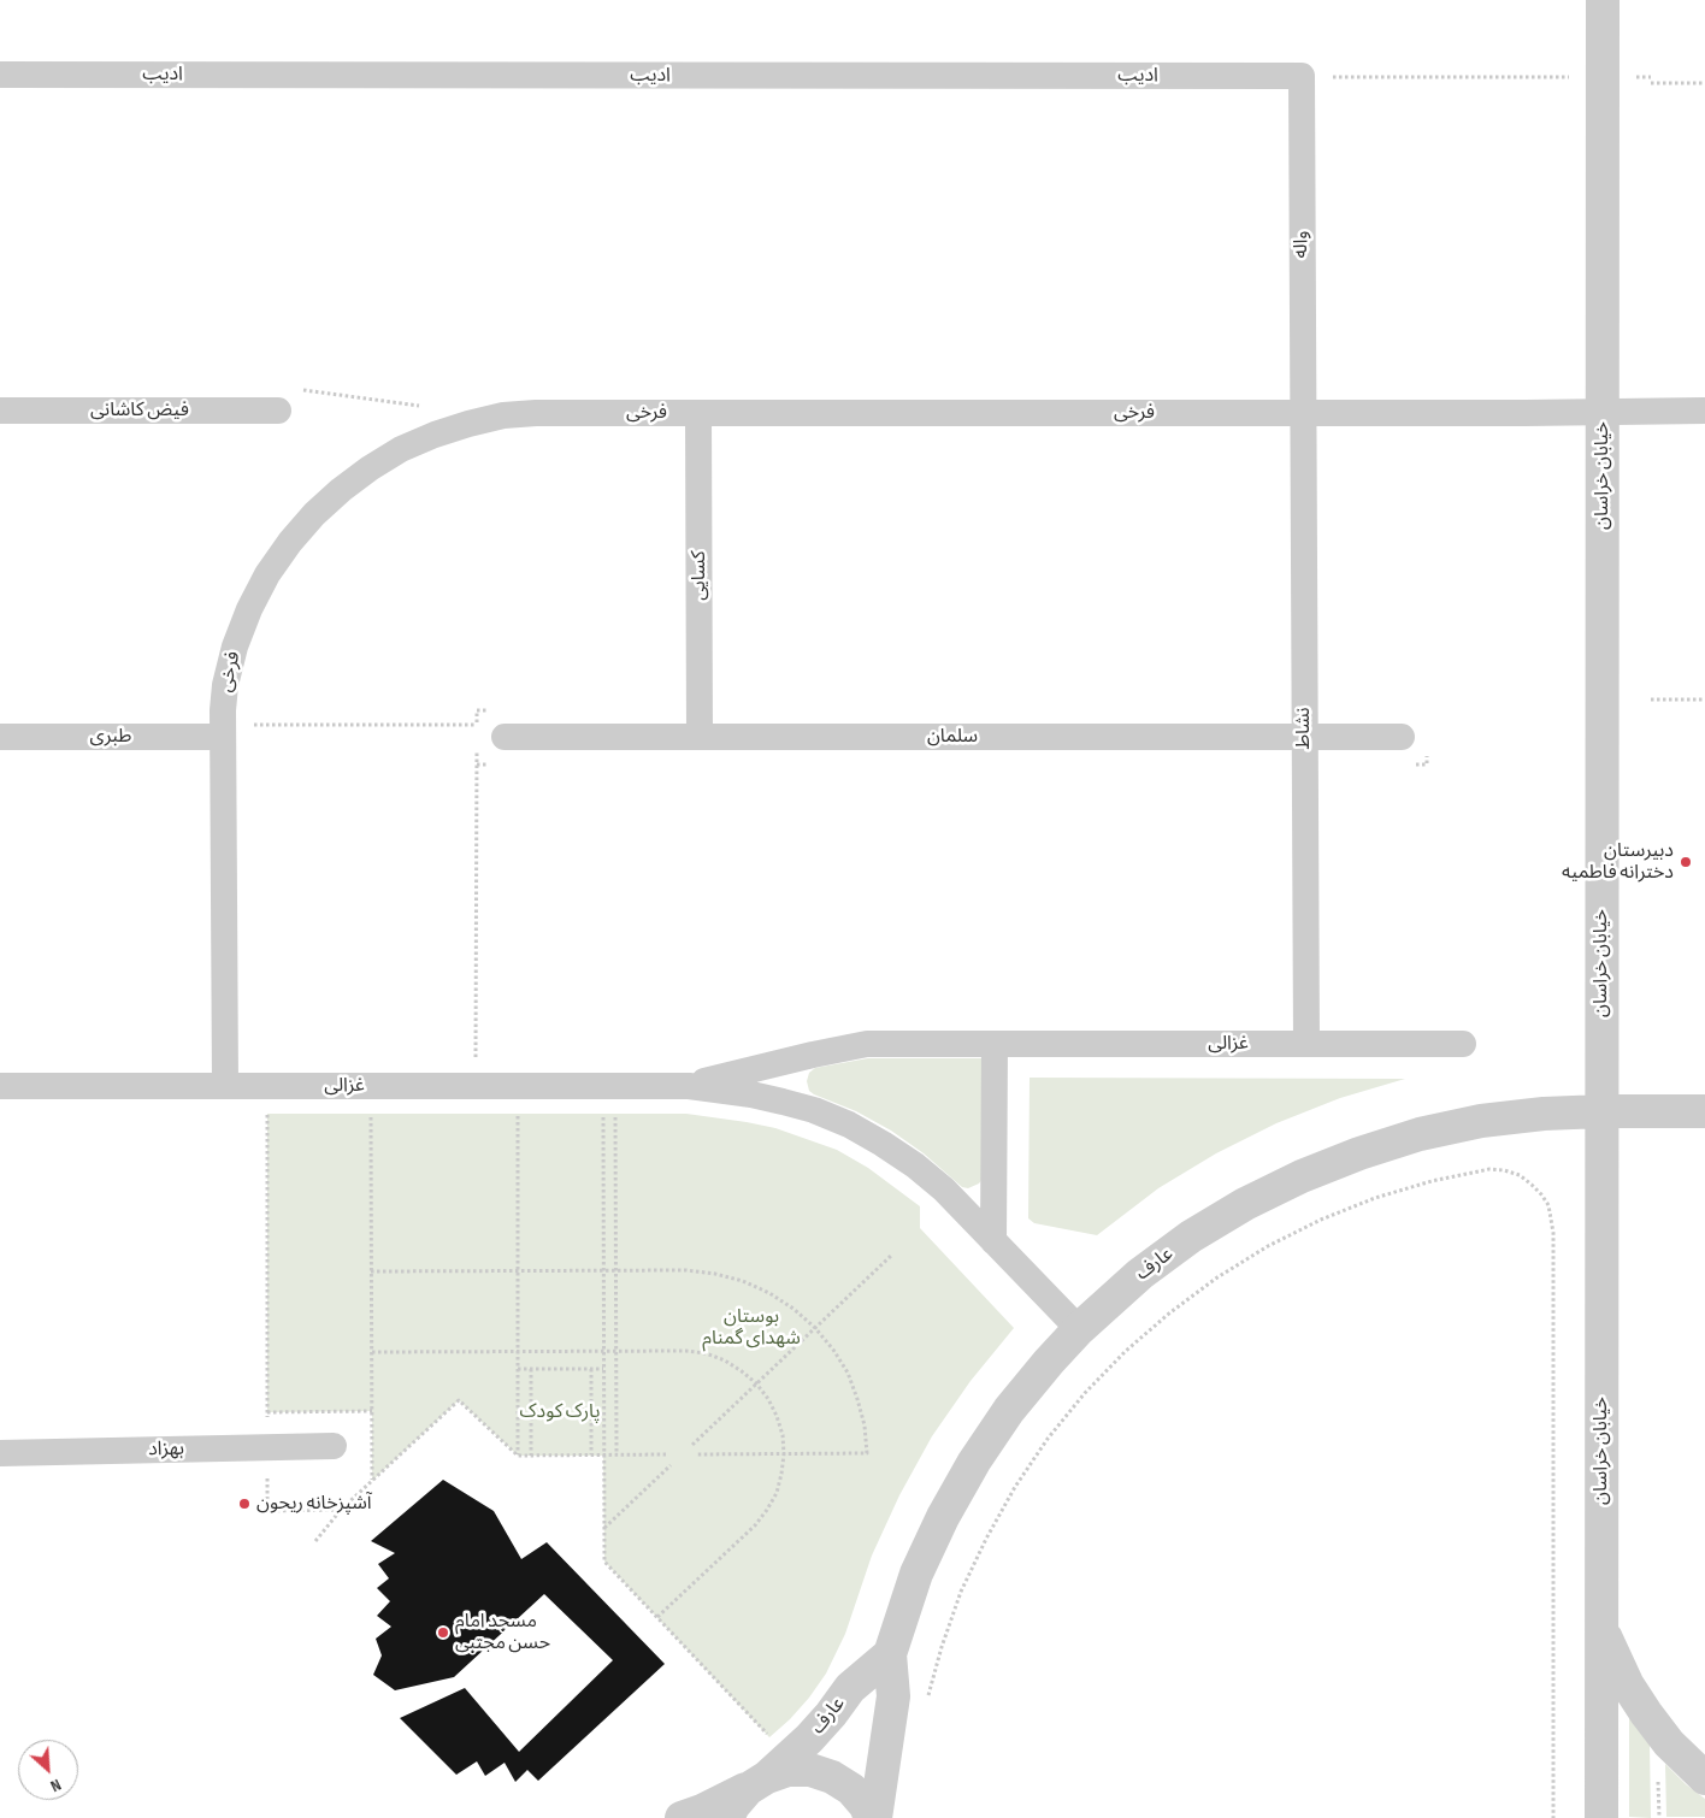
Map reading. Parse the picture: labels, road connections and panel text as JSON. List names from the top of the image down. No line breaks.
{"streets":{"street":["ادیب","واله","فیض کاشانی","فرخی","خیابان خراسان","کسایی","نشاط","طبری","سلمان","غزالی","عارف","بهزاد"]},"crossings":[["ادیب","واله"],["واله","فرخی"],["واله","نشاط"],["فرخی","خیابان خراسان"],["فرخی","کسایی"],["فرخی","نشاط"],["فرخی","طبری"],["فرخی","غزالی"],["خیابان خراسان","عارف"],["کسایی","سلمان"],["نشاط","سلمان"],["نشاط","غزالی"],["غزالی","عارف"]],"parks":["بوستان شهدای گمنام","پارک کودک"],"places":["دبیرستان دخترانه فاطمیه","آشپزخانه ریحون","مسجد امام حسن مجتبی"],"north":"bottom right"}
